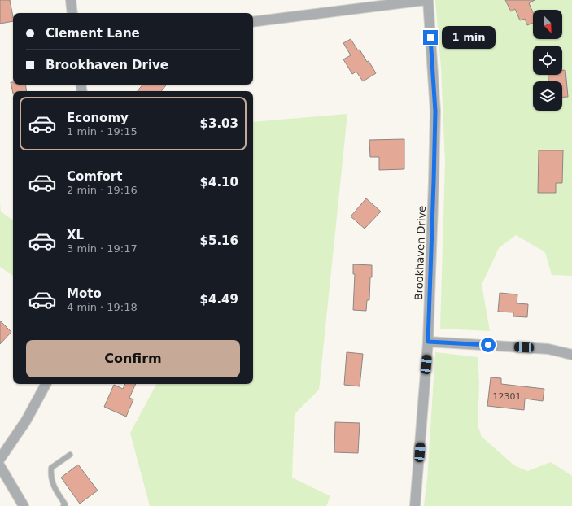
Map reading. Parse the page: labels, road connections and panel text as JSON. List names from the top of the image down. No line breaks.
{"streets":{"street":["Brookhaven Drive"]},"house_numbers":["12301"],"north":"bottom right","page":{"banner":["Clement Lane","Brookhaven Drive"],"bubble":"1 min","list":[{"name":"Economy","note":"1 min · 19:15","value":"$3.03"},{"name":"Comfort","note":"2 min · 19:16","value":"$4.10"},{"name":"XL","note":"3 min · 19:17","value":"$5.16"},{"name":"Moto","note":"4 min · 19:18","value":"$4.49"}],"buttons":"Confirm"}}
